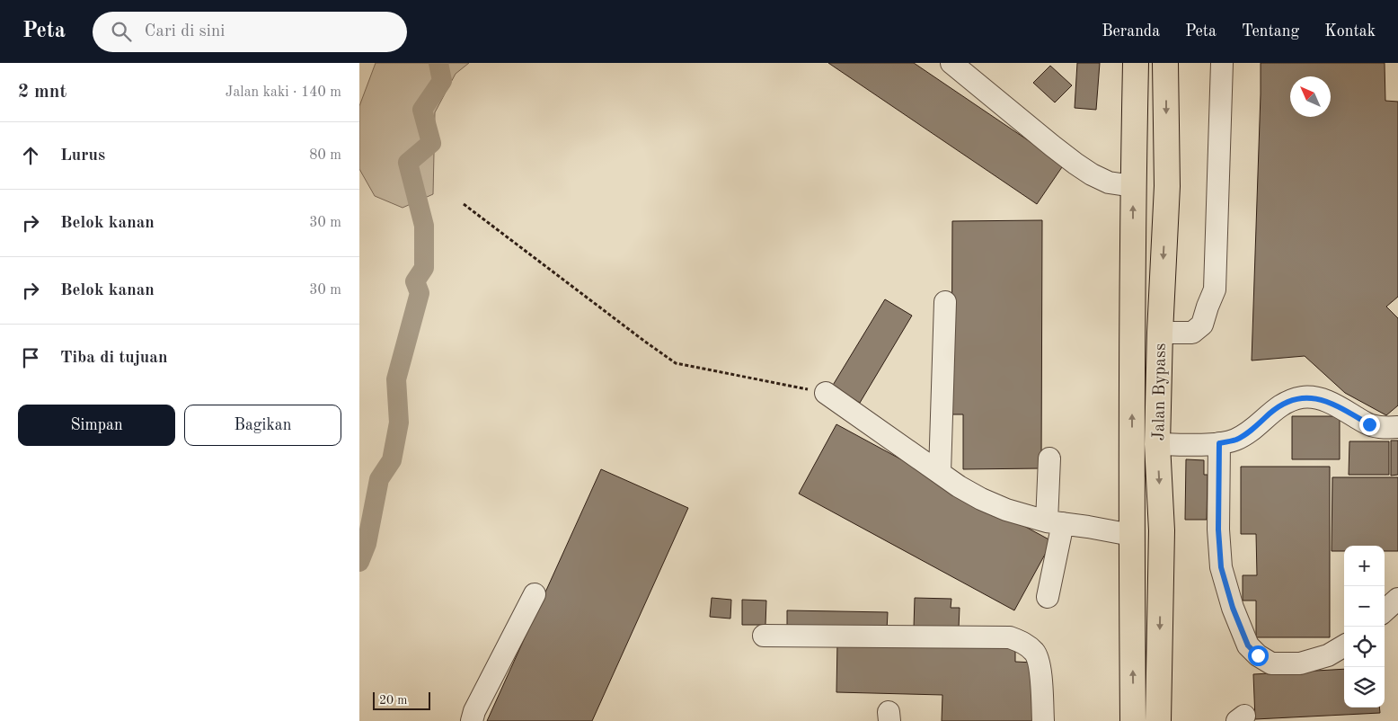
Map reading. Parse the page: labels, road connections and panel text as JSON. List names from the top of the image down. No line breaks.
{"streets":{"highway":["Jalan Bypass"]},"scale_bar":"20 m","north":"top left","page":{"header":"Peta","search":"Cari di sini","nav":["Beranda","Peta","Tentang","Kontak"],"heading":["2 mnt","Jalan kaki · 140 m"],"list":[["Lurus","80 m"],["Belok kanan","30 m"],["Belok kanan","30 m"],"Tiba di tujuan"],"buttons":["Simpan","Bagikan"],"map_buttons":["+","−"],"scale":"20 m"}}
